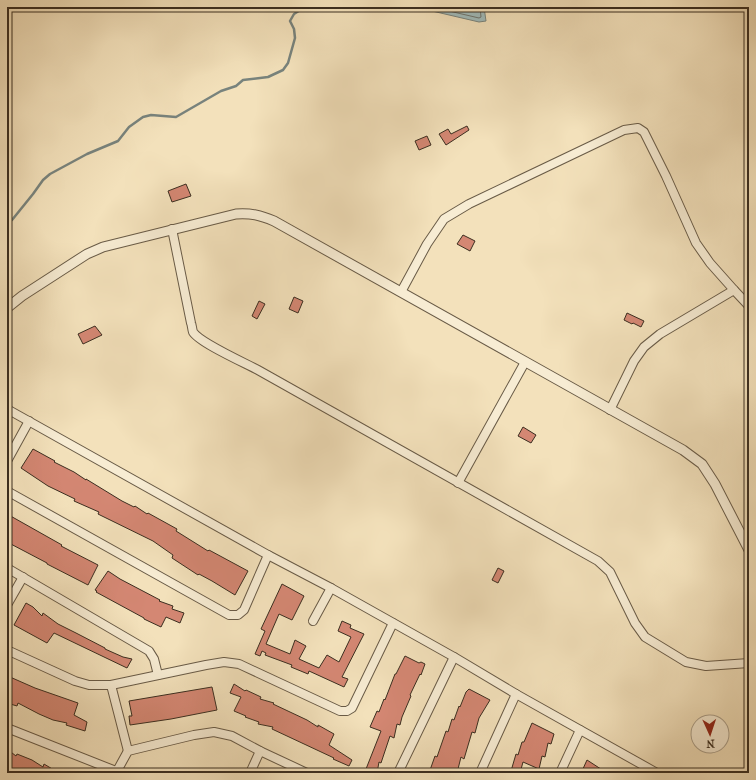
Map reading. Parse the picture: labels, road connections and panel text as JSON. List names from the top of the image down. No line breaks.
{"north":"bottom"}
